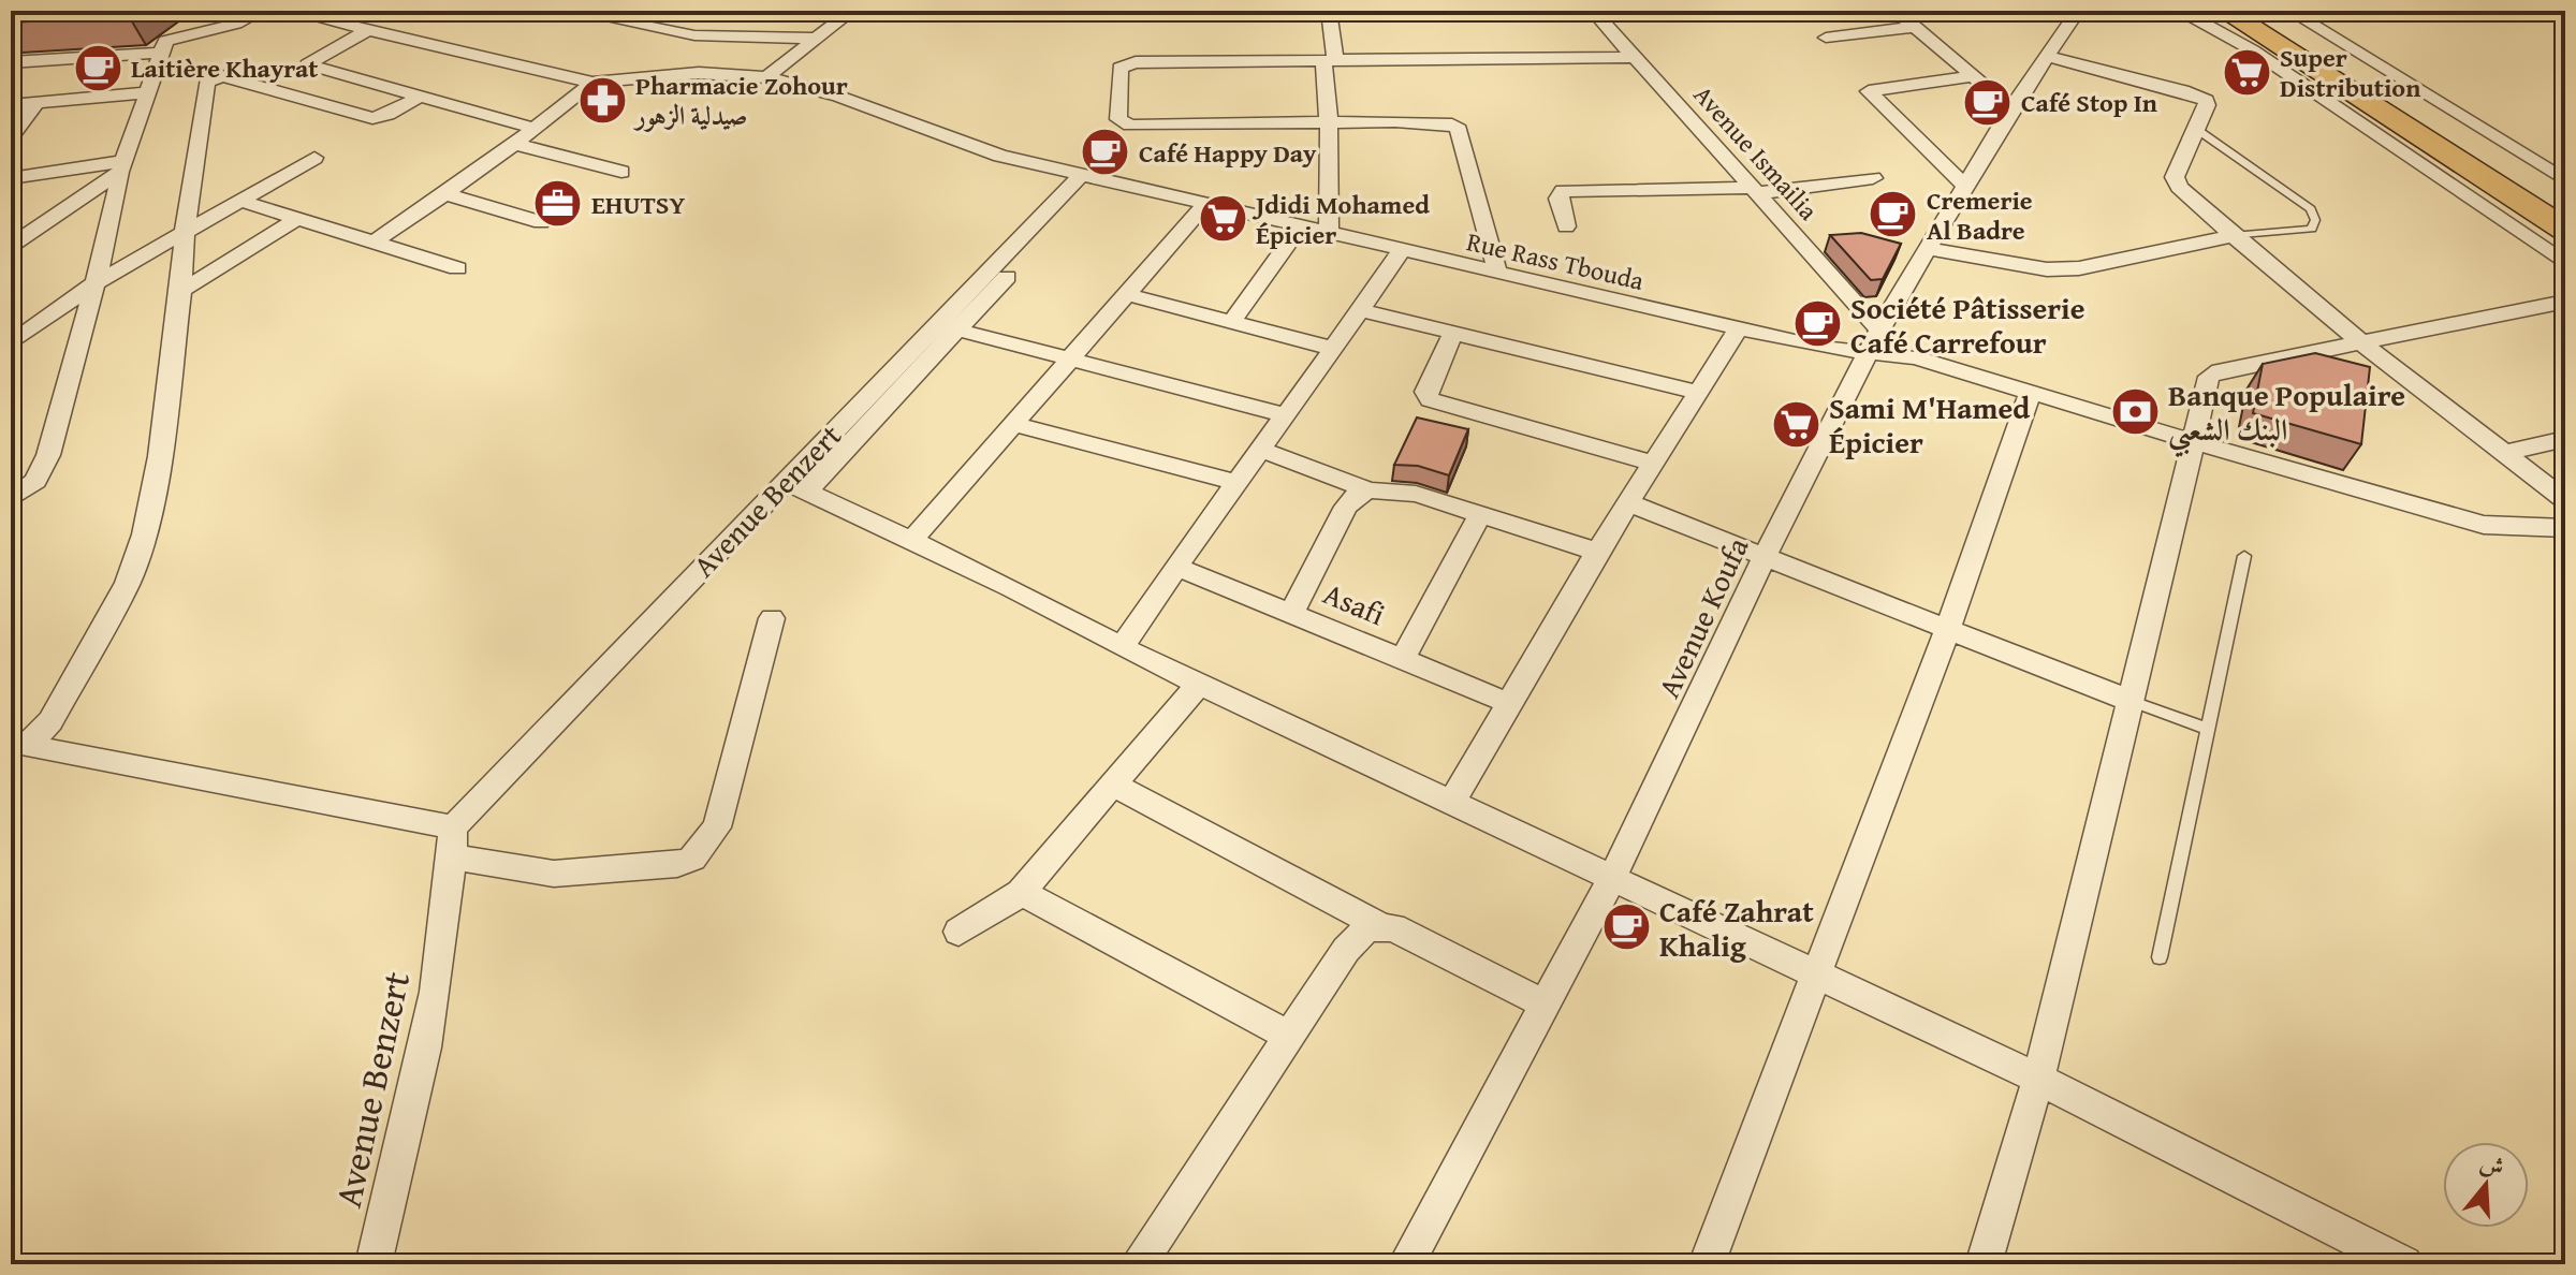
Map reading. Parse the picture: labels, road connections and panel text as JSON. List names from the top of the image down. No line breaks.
{"streets":{"street":["Avenue Ismailia","Rue Rass Tbouda","Avenue Benzert","Asafi","Avenue Koufa"]},"crossings":[["Avenue Ismailia","Rue Rass Tbouda"],["Avenue Ismailia","Avenue Koufa"],["Rue Rass Tbouda","Avenue Benzert"],["Rue Rass Tbouda","Avenue Koufa"]],"places":{"cafe":["Laitière Khayrat","Café Stop In","Café Happy Day","Cremerie Al Badre","Société Pâtisserie Café Carrefour","Café Zahrat Khalig"],"supermarket":["Super Distribution","Jdidi Mohamed Épicier","Sami M'Hamed Épicier"],"pharmacy":["Pharmacie Zohour صيدلية الزهور"],"office":["EHUTSY"],"bank":["Banque Populaire البنك الشعبي"]},"north":"top"}
